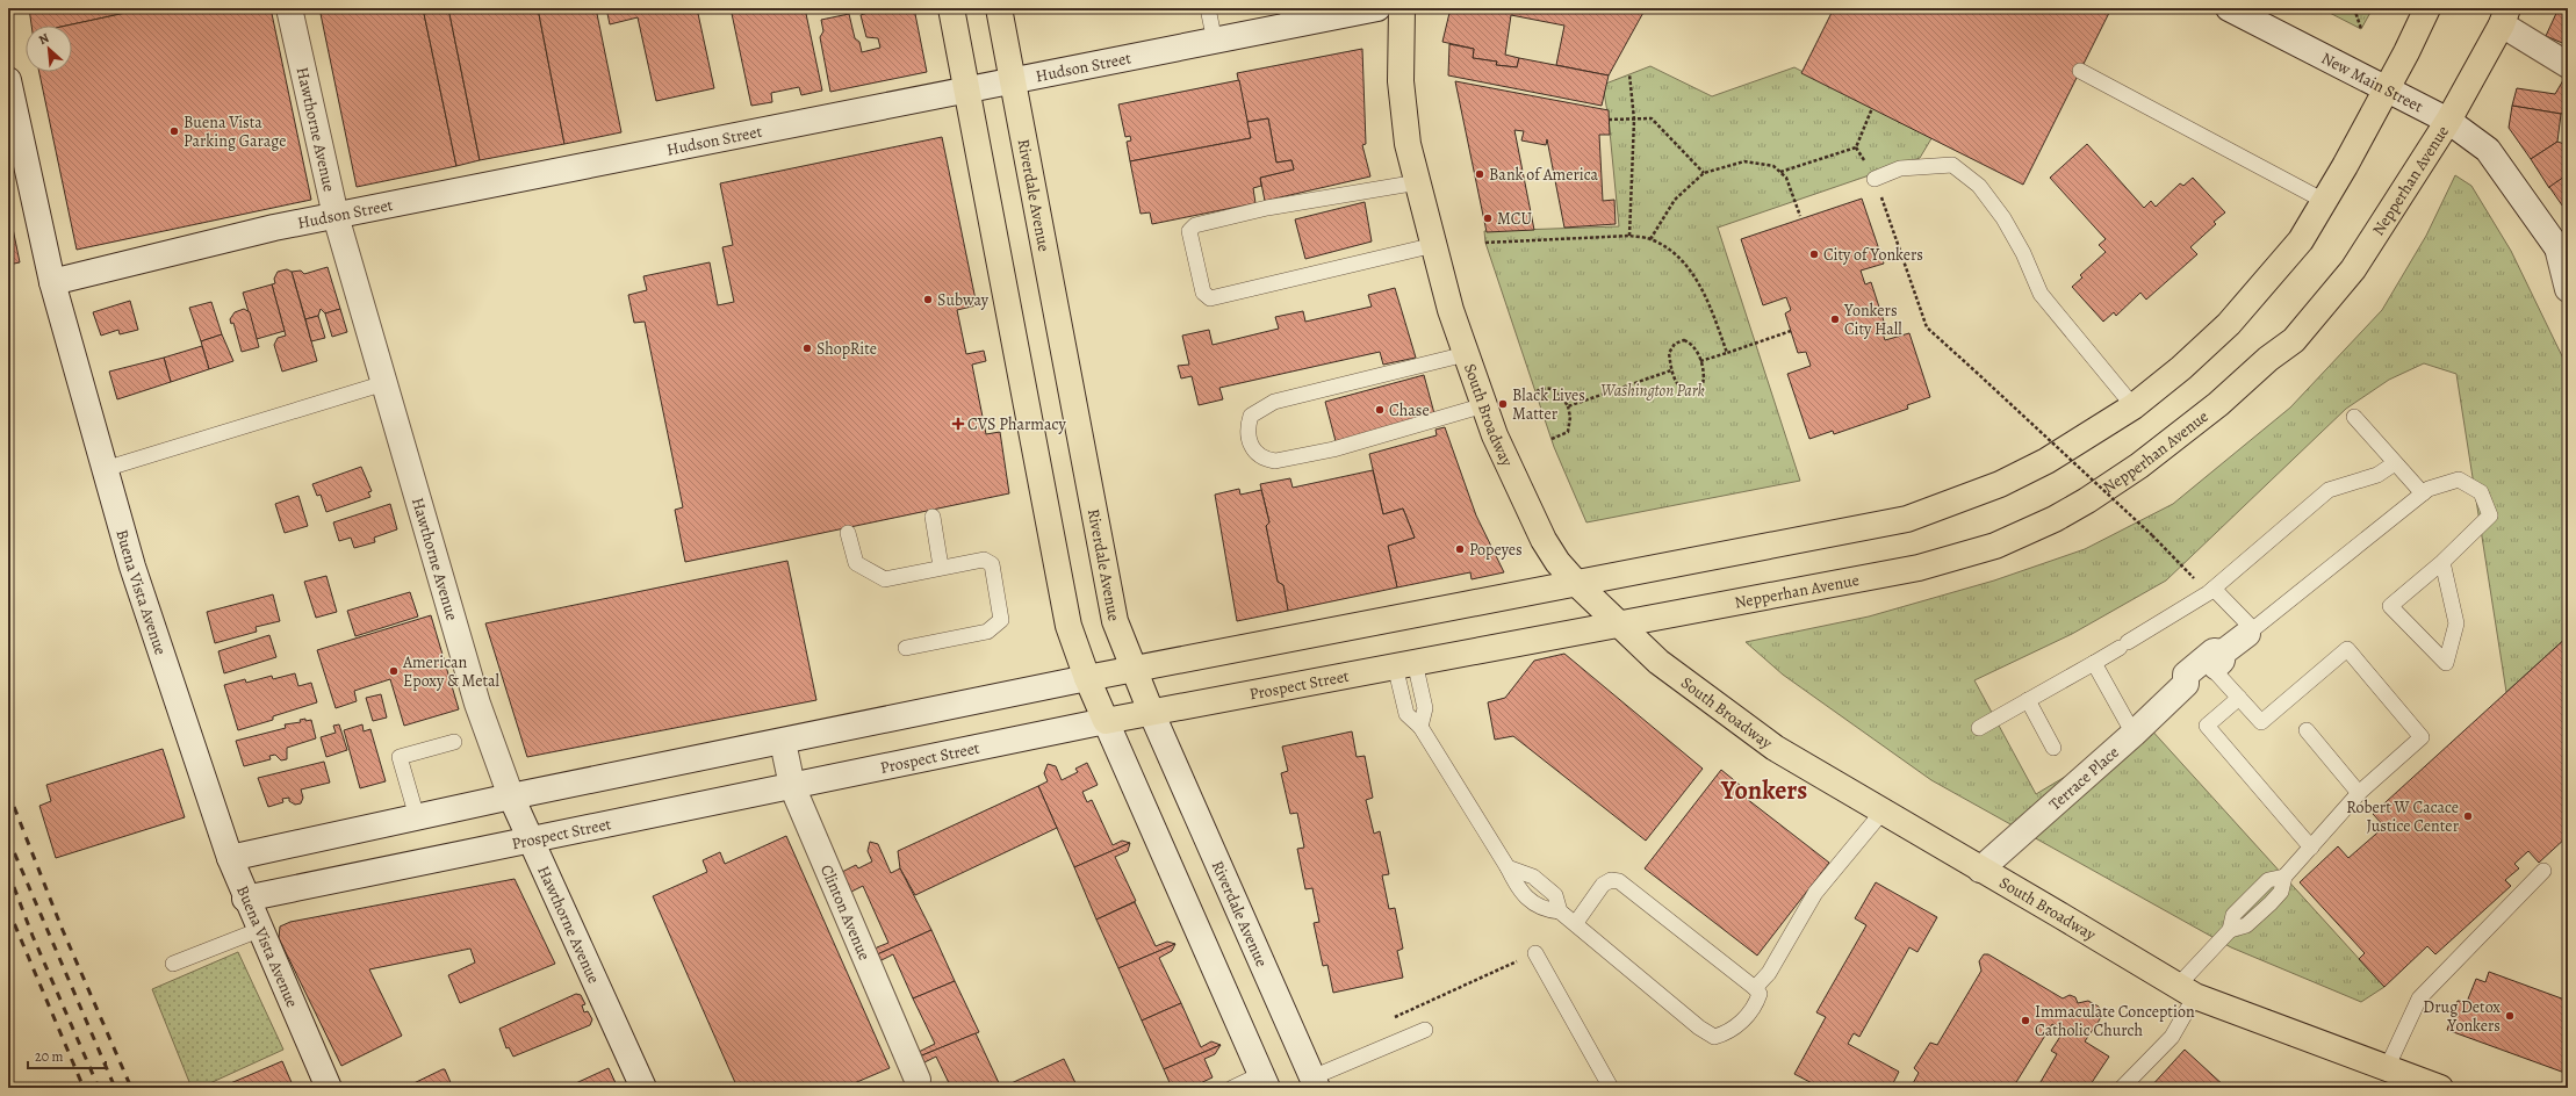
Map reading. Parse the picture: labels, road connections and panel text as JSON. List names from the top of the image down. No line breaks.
{"streets":{"main road":["Nepperhan Avenue","Riverdale Avenue","South Broadway","Prospect Street"],"street":["Hudson Street","New Main Street","Hawthorne Avenue","Buena Vista Avenue","Terrace Place","Clinton Avenue"]},"crossings":[["Hudson Street","Hawthorne Avenue"],["Hudson Street","Riverdale Avenue"],["Hudson Street","Buena Vista Avenue"],["New Main Street","Nepperhan Avenue"],["Hawthorne Avenue","Prospect Street"],["Nepperhan Avenue","South Broadway"],["Nepperhan Avenue","Prospect Street"],["Riverdale Avenue","Prospect Street"],["South Broadway","Prospect Street"],["South Broadway","Terrace Place"],["Buena Vista Avenue","Prospect Street"],["Prospect Street","Clinton Avenue"]],"districts":["Yonkers"],"parks":["Washington Park"],"places":{"other":["Buena Vista Parking Garage","Bank of America","MCU","City of Yonkers","Subway","Yonkers City Hall","ShopRite","Black Lives Matter","Chase","Popeyes","American Epoxy & Metal","Robert W Cacace Justice Center","Drug Detox Yonkers","Immaculate Conception Catholic Church"],"health":["CVS Pharmacy"]},"scale_bar":"20 m","north":"top left"}
